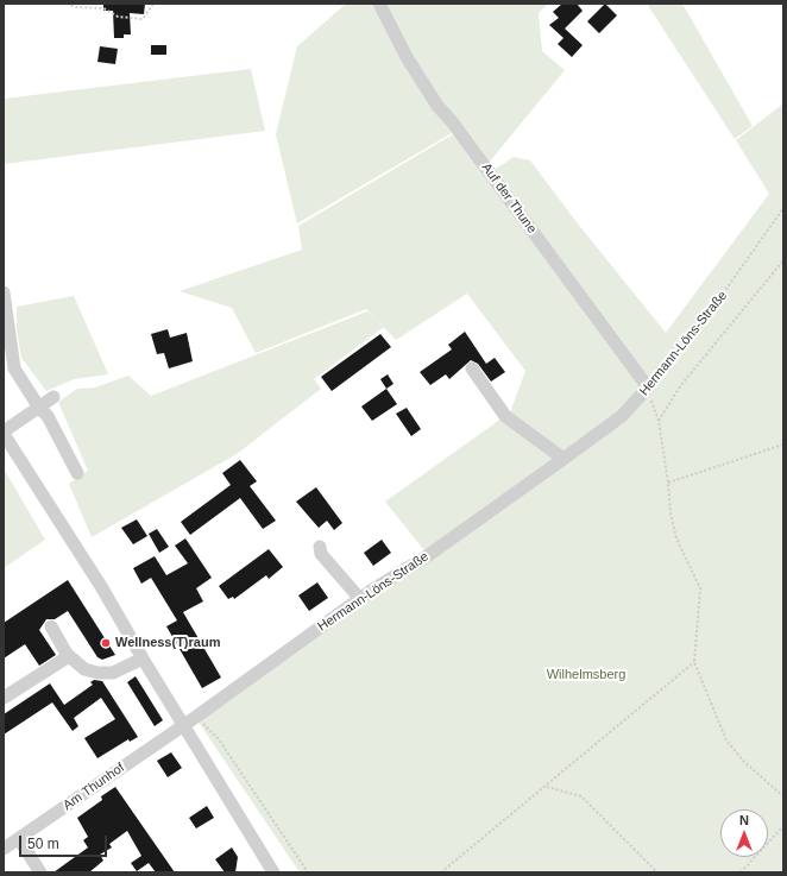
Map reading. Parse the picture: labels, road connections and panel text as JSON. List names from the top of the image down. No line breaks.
{"streets":{"street":["Auf der Thune","Hermann-Löns-Straße","Am Thunhof"]},"crossings":[["Auf der Thune","Hermann-Löns-Straße"],["Hermann-Löns-Straße","Am Thunhof"]],"parks":["Wilhelmsberg"],"places":["Wellness(T)raum"],"scale_bar":"50 m","north":"top"}
